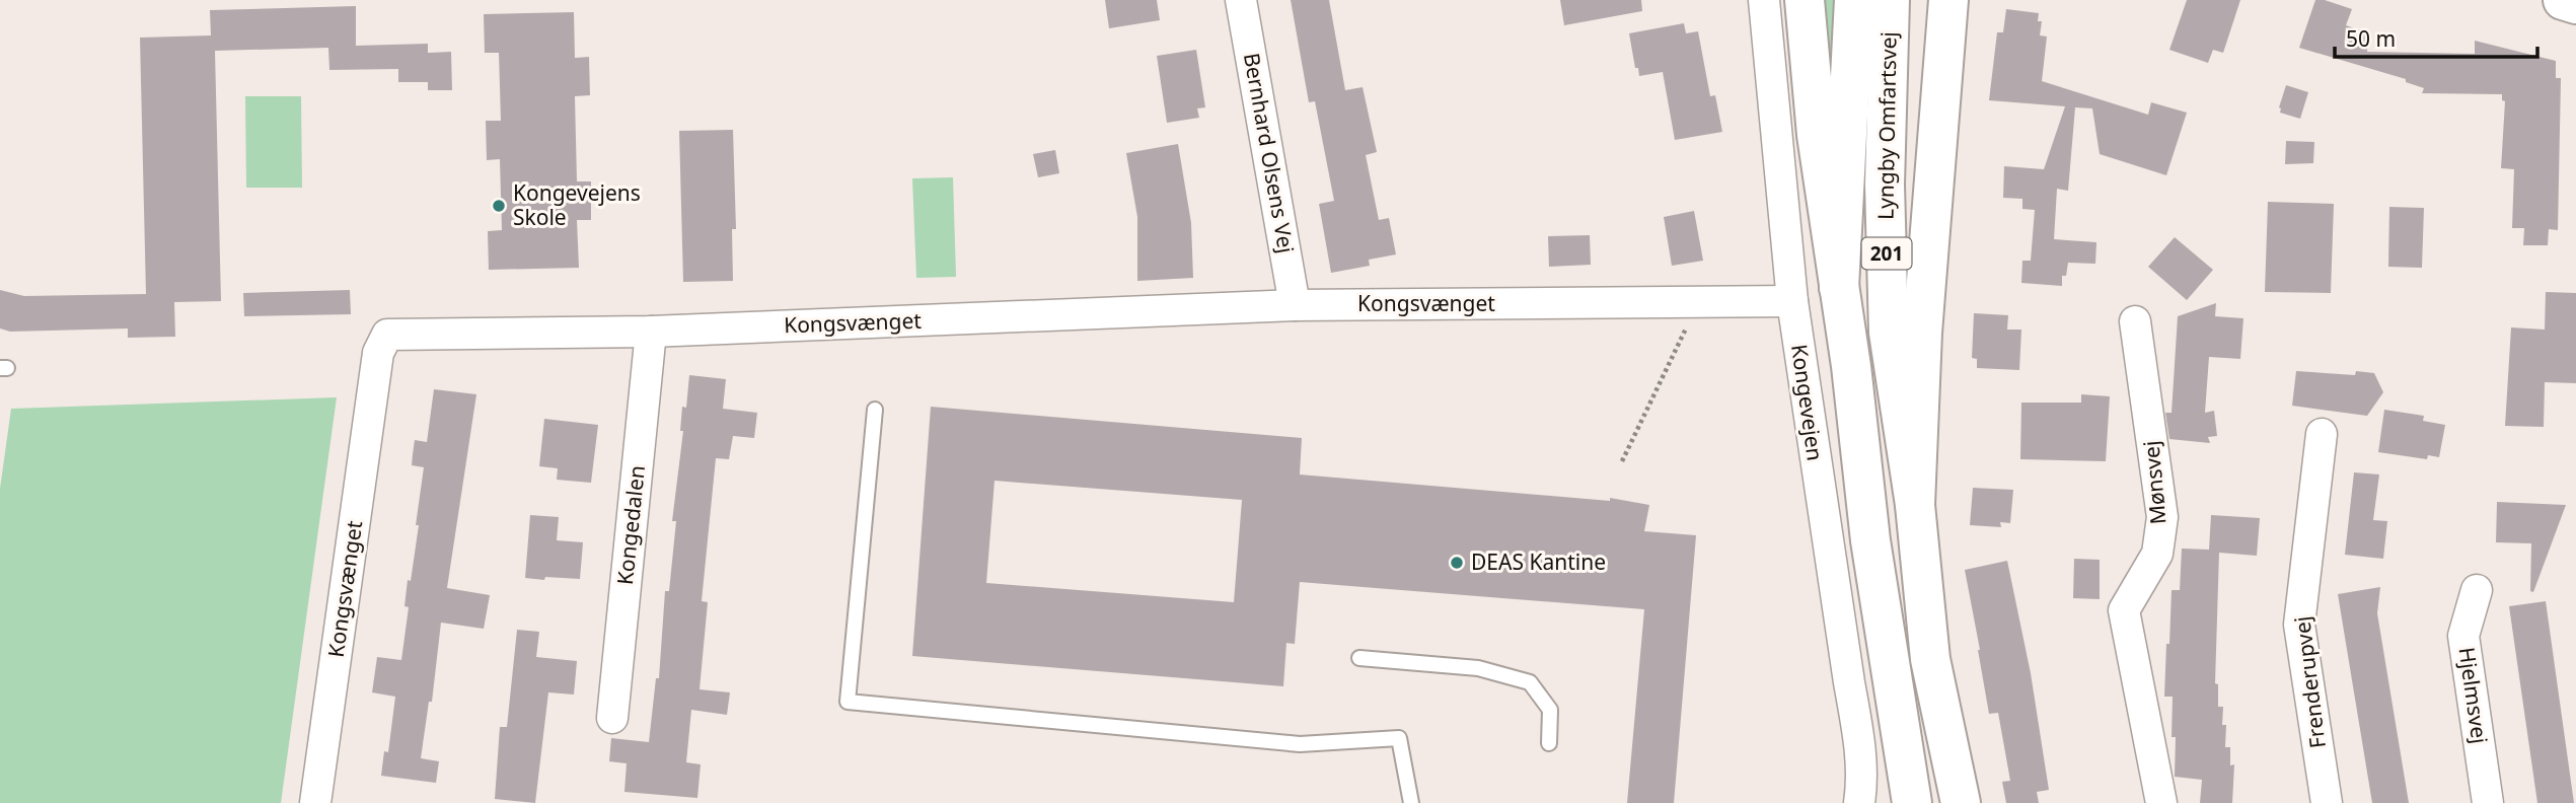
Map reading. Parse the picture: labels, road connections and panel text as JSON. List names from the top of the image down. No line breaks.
{"streets":{"main road":["Lyngby Omfartsvej","201"],"street":["Bernhard Olsens Vej","Kongsvænget","Kongevejen","Mønsvej","Kongedalen","Frenderupvej","Hjelmsvej"]},"crossings":[["Lyngby Omfartsvej","201"],["Bernhard Olsens Vej","Kongsvænget"],["Kongsvænget","Kongevejen"],["Kongsvænget","Kongedalen"]],"places":["Kongevejens Skole","DEAS Kantine"],"scale_bar":"50 m"}
